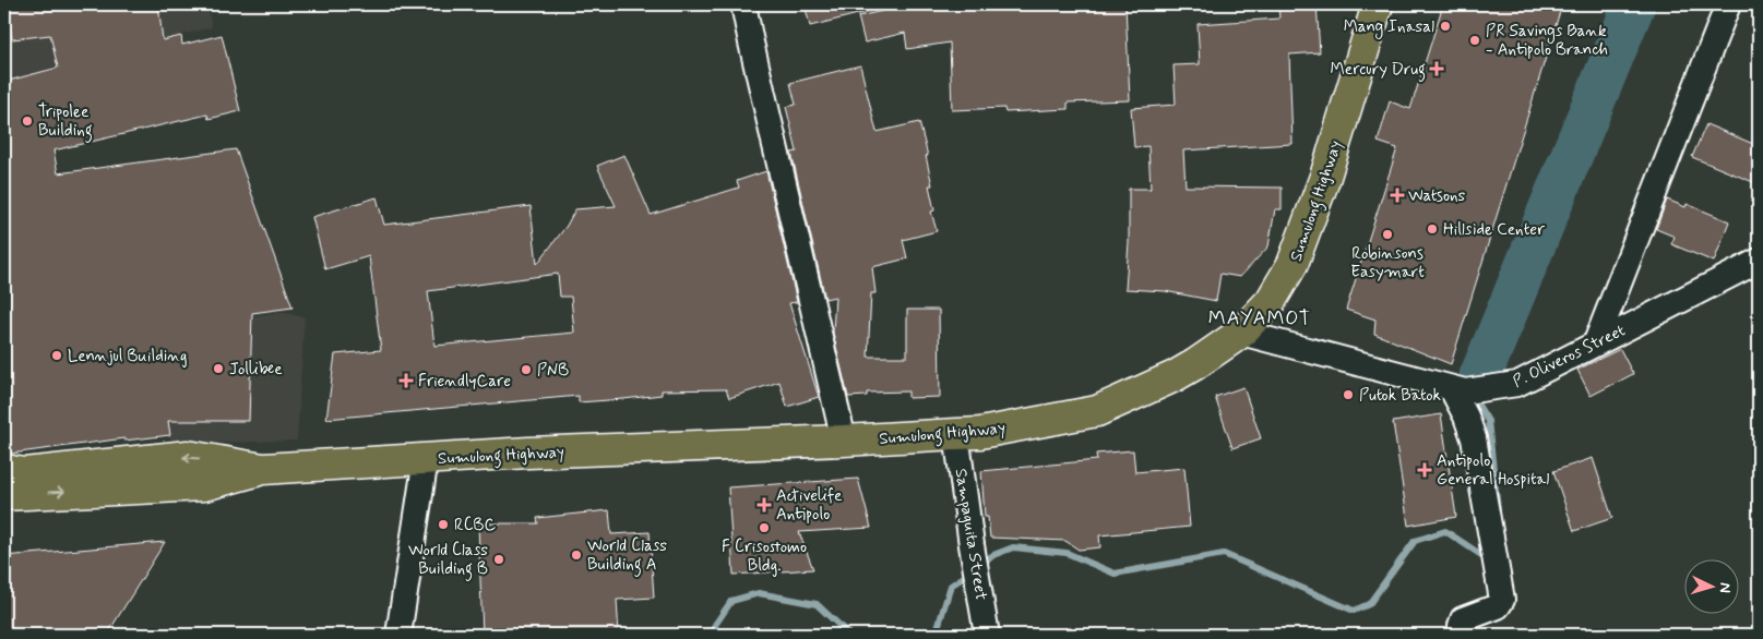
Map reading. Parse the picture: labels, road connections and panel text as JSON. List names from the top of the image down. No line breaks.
{"streets":{"main road":["Sumulong Highway"],"street":["P. Oliveros Street","Sampaguita Street"]},"crossings":[["Sumulong Highway","P. Oliveros Street"],["Sumulong Highway","Sampaguita Street"]],"districts":["MAYAMOT"],"places":{"other":["Mang Inasal","PR Savings Bank - Antipolo Branch","Tripolee Building","Hillside Center","Robinsons Easymart","Lennjul Building","Jollibee","PNB","Putok Batok","RCBC","F Crisostomo Bldg.","World Class Building A","World Class Building B"],"health":["Mercury Drug","Watsons","FriendlyCare","Antipolo General Hospital","Activelife Antipolo"]},"north":"right"}
